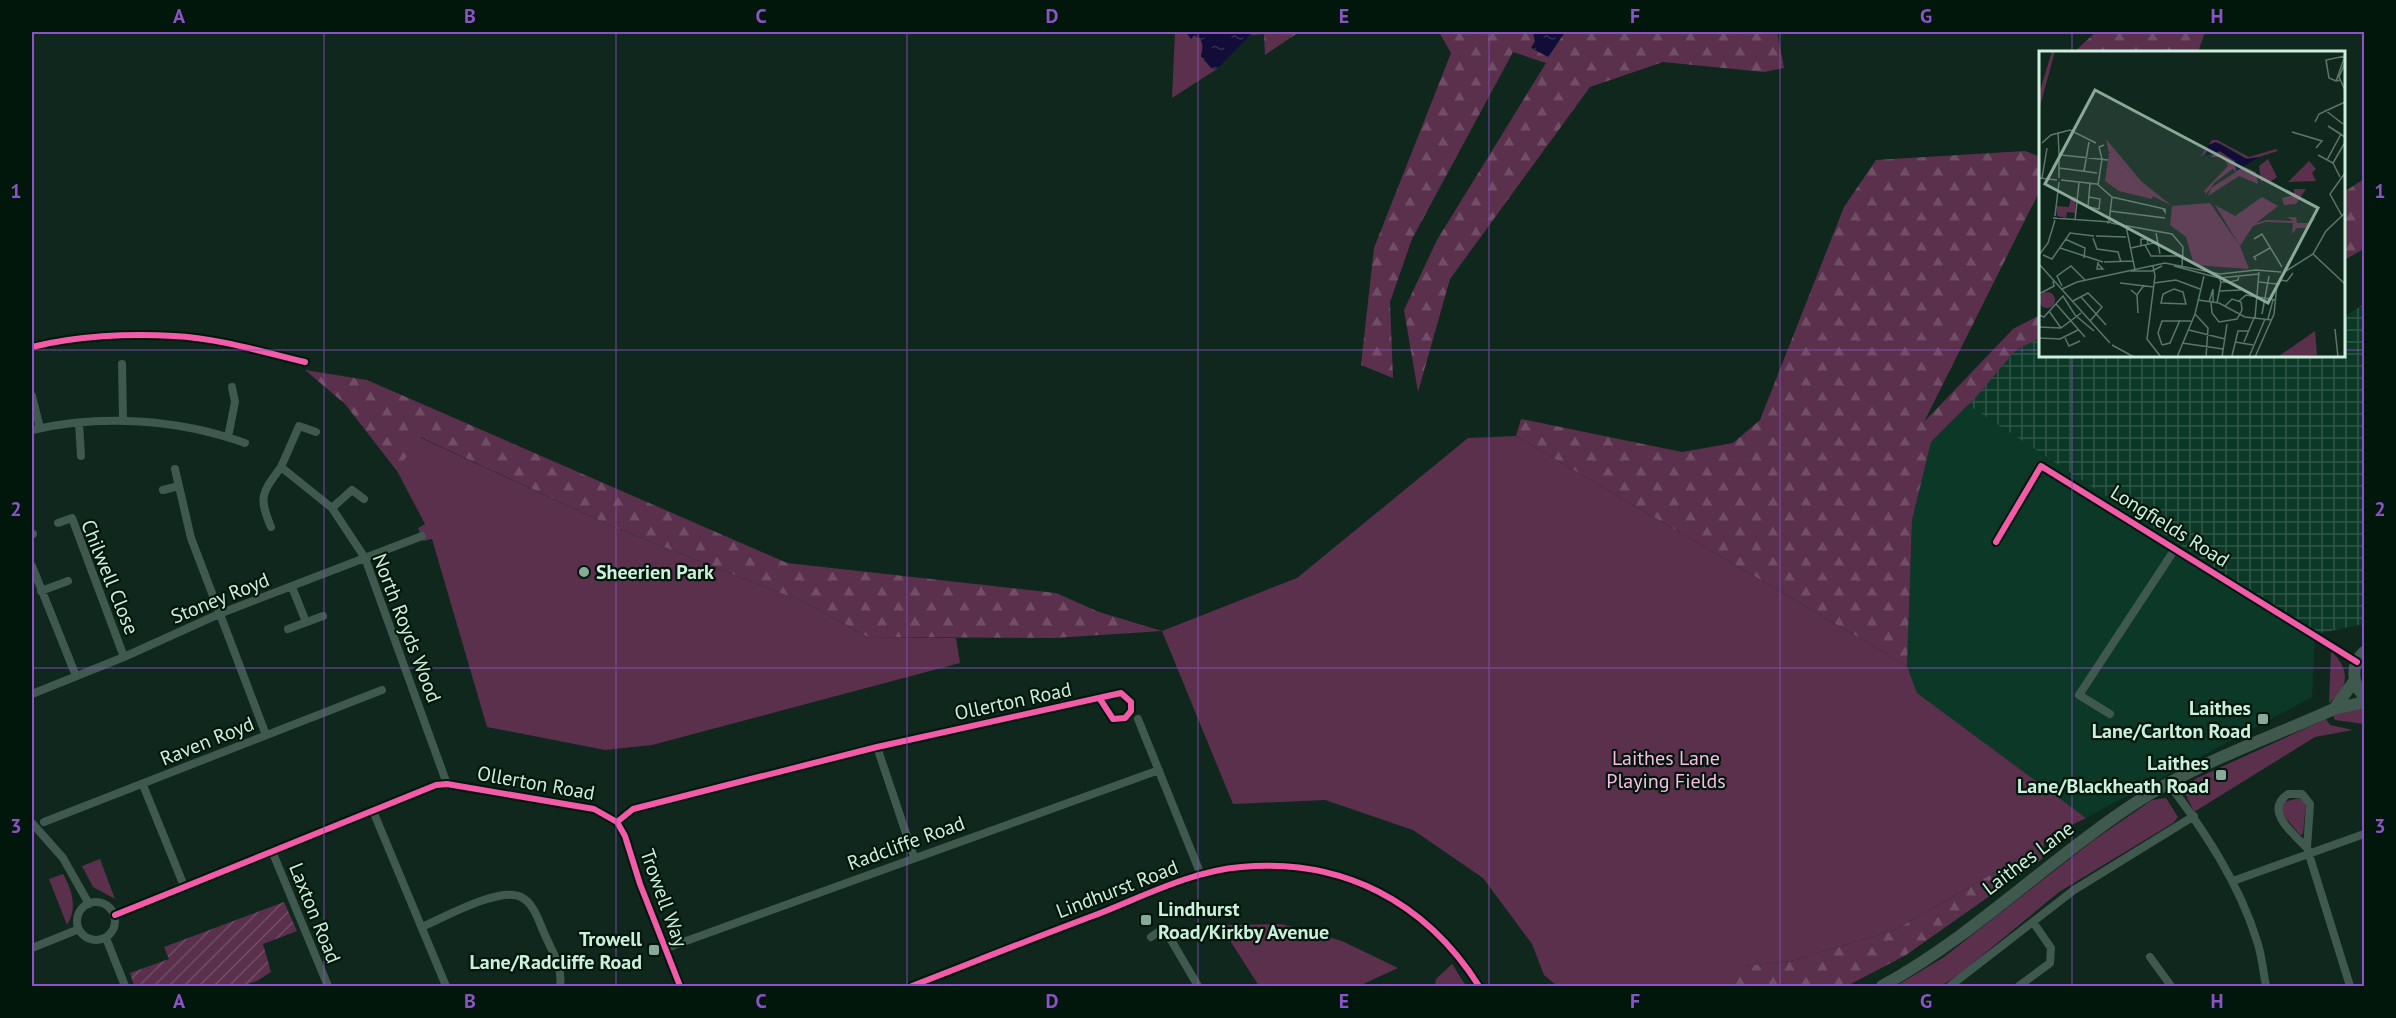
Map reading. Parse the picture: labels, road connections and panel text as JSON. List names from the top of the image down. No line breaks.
{"streets":{"main road":["Laithes Lane"],"street":["Longfields Road","Chilwell Close","Stoney Royd","North Royds Wood","Ollerton Road","Raven Royd","Radcliffe Road","Lindhurst Road","Trowell Way","Laxton Road"]},"crossings":[["Chilwell Close","Stoney Royd"],["Stoney Royd","North Royds Wood"],["North Royds Wood","Ollerton Road"],["Ollerton Road","Trowell Way"],["Ollerton Road","Laxton Road"],["Radcliffe Road","Trowell Way"]],"parks":["Laithes Lane Playing Fields"],"places":{"other":["Sheerien Park"],"transit":["Laithes Lane/Carlton Road","Laithes Lane/Blackheath Road","Lindhurst Road/Kirkby Avenue","Trowell Lane/Radcliffe Road"]},"grid":{"columns":["A","B","C","D","E","F","G","H"],"rows":["1","2","3"]}}
